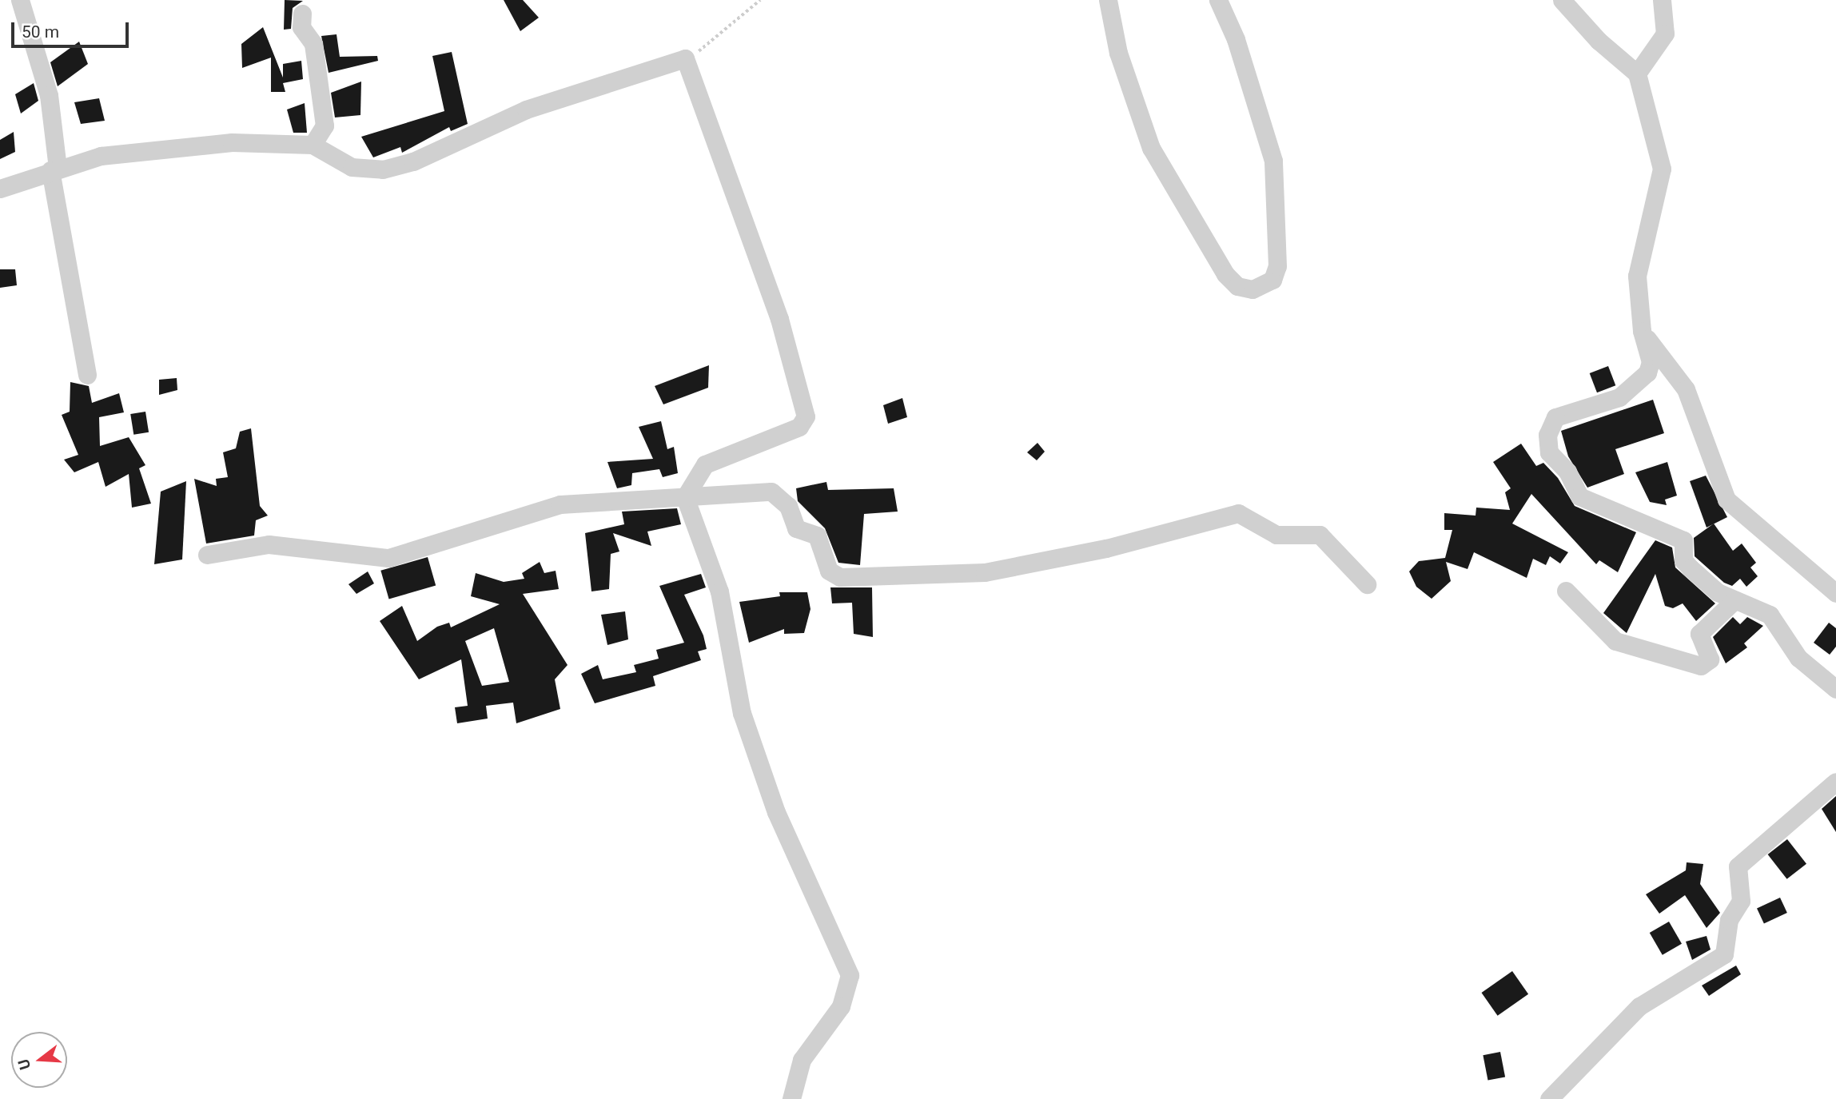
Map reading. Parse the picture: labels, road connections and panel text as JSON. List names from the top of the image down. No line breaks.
{"scale_bar":"50 m","north":"left"}
